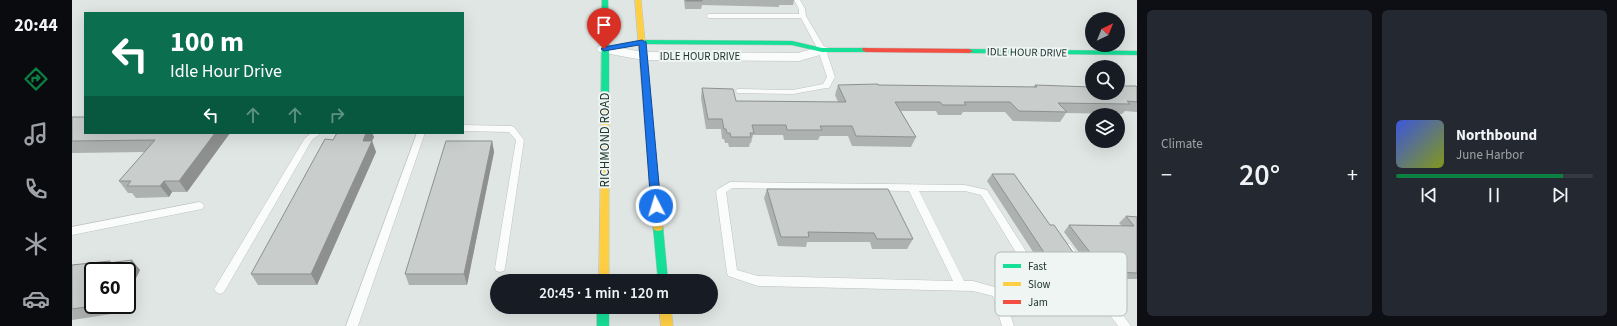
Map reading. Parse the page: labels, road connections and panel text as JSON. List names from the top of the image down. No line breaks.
{"streets":{"main road":["IDLE HOUR DRIVE","RICHMOND ROAD"]},"crossings":[["IDLE HOUR DRIVE","RICHMOND ROAD"]],"legend":["Fast","Slow","Jam"],"north":"top right","page":{"tabs":"20:44","tile":"Climate","turn":["100 m","Idle Hour Drive"],"song":["Northbound","June Harbor"],"heat":["−","20°","+"],"limit":"60","trip":"20:45 · 1 min · 120 m"}}
